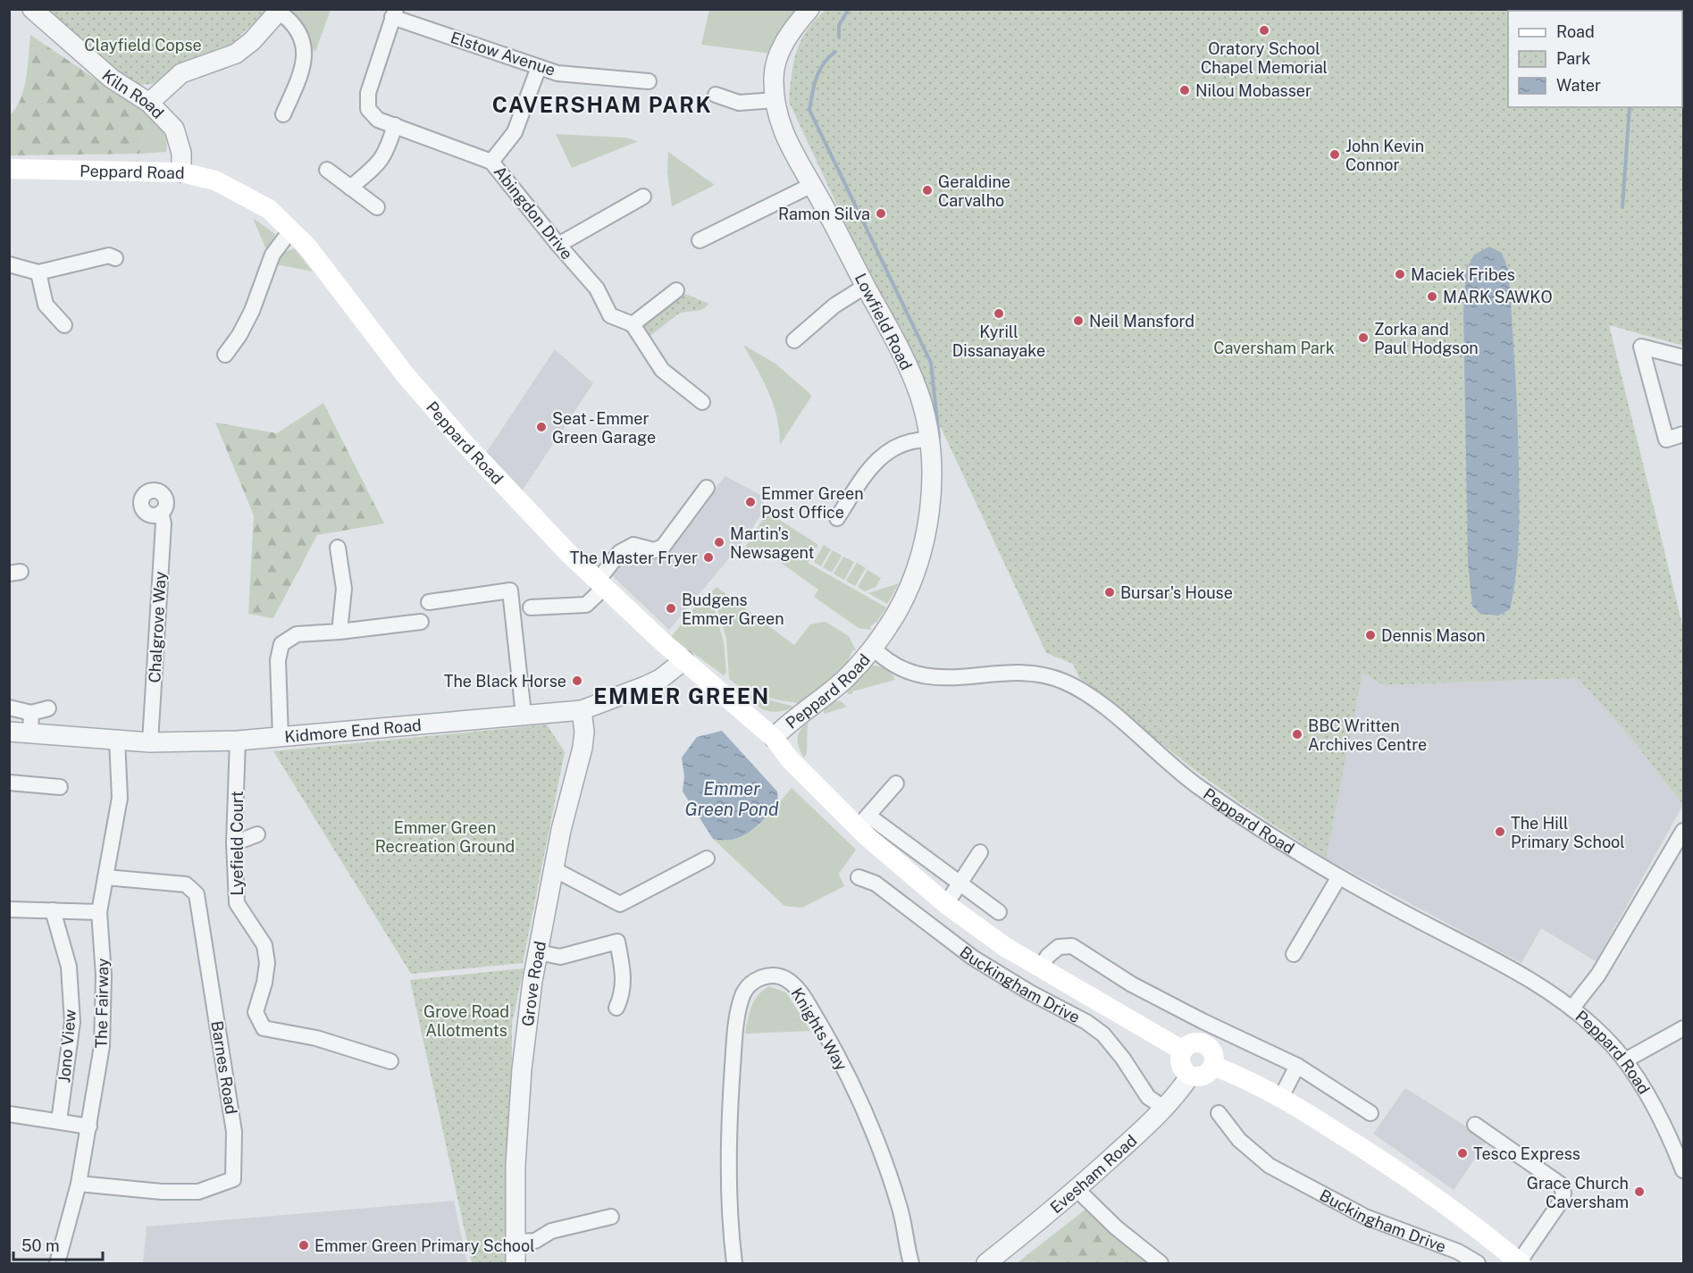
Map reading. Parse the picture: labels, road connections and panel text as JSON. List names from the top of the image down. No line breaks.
{"streets":{"main road":["Peppard Road","Buckingham Drive"],"street":["Elstow Avenue","Kiln Road","Abingdon Drive","Lowfield Road","Chalgrove Way","Kidmore End Road","Lyefield Court","Grove Road","The Fairway","Knights Way","Jono View","Barnes Road","Evesham Road"]},"crossings":[["Elstow Avenue","Abingdon Drive"],["Kiln Road","Peppard Road"],["Peppard Road","Lowfield Road"],["Peppard Road","Kidmore End Road"],["Peppard Road","Buckingham Drive"],["Chalgrove Way","Kidmore End Road"],["Kidmore End Road","Lyefield Court"],["Kidmore End Road","Grove Road"],["Kidmore End Road","The Fairway"],["Buckingham Drive","Evesham Road"],["The Fairway","Barnes Road"]],"districts":["CAVERSHAM PARK","EMMER GREEN"],"water":["Emmer Green Pond"],"parks":["Clayfield Copse","Caversham Park","Emmer Green Recreation Ground","Grove Road Allotments"],"places":["Oratory School Chapel Memorial","Nilou Mobasser","John Kevin Connor","Geraldine Carvalho","Ramon Silva","Maciek Fribes","MARK SAWKO","Kyrill Dissanayake","Neil Mansford","Zorka and Paul Hodgson","Seat - Emmer Green Garage","Emmer Green Post Office","Martin's Newsagent","The Master Fryer","Bursar's House","Budgens Emmer Green","Dennis Mason","The Black Horse","BBC Written Archives Centre","The Hill Primary School","Tesco Express","Grace Church Caversham","Emmer Green Primary School"],"legend":["Road","Park","Water"],"scale_bar":"50 m"}
